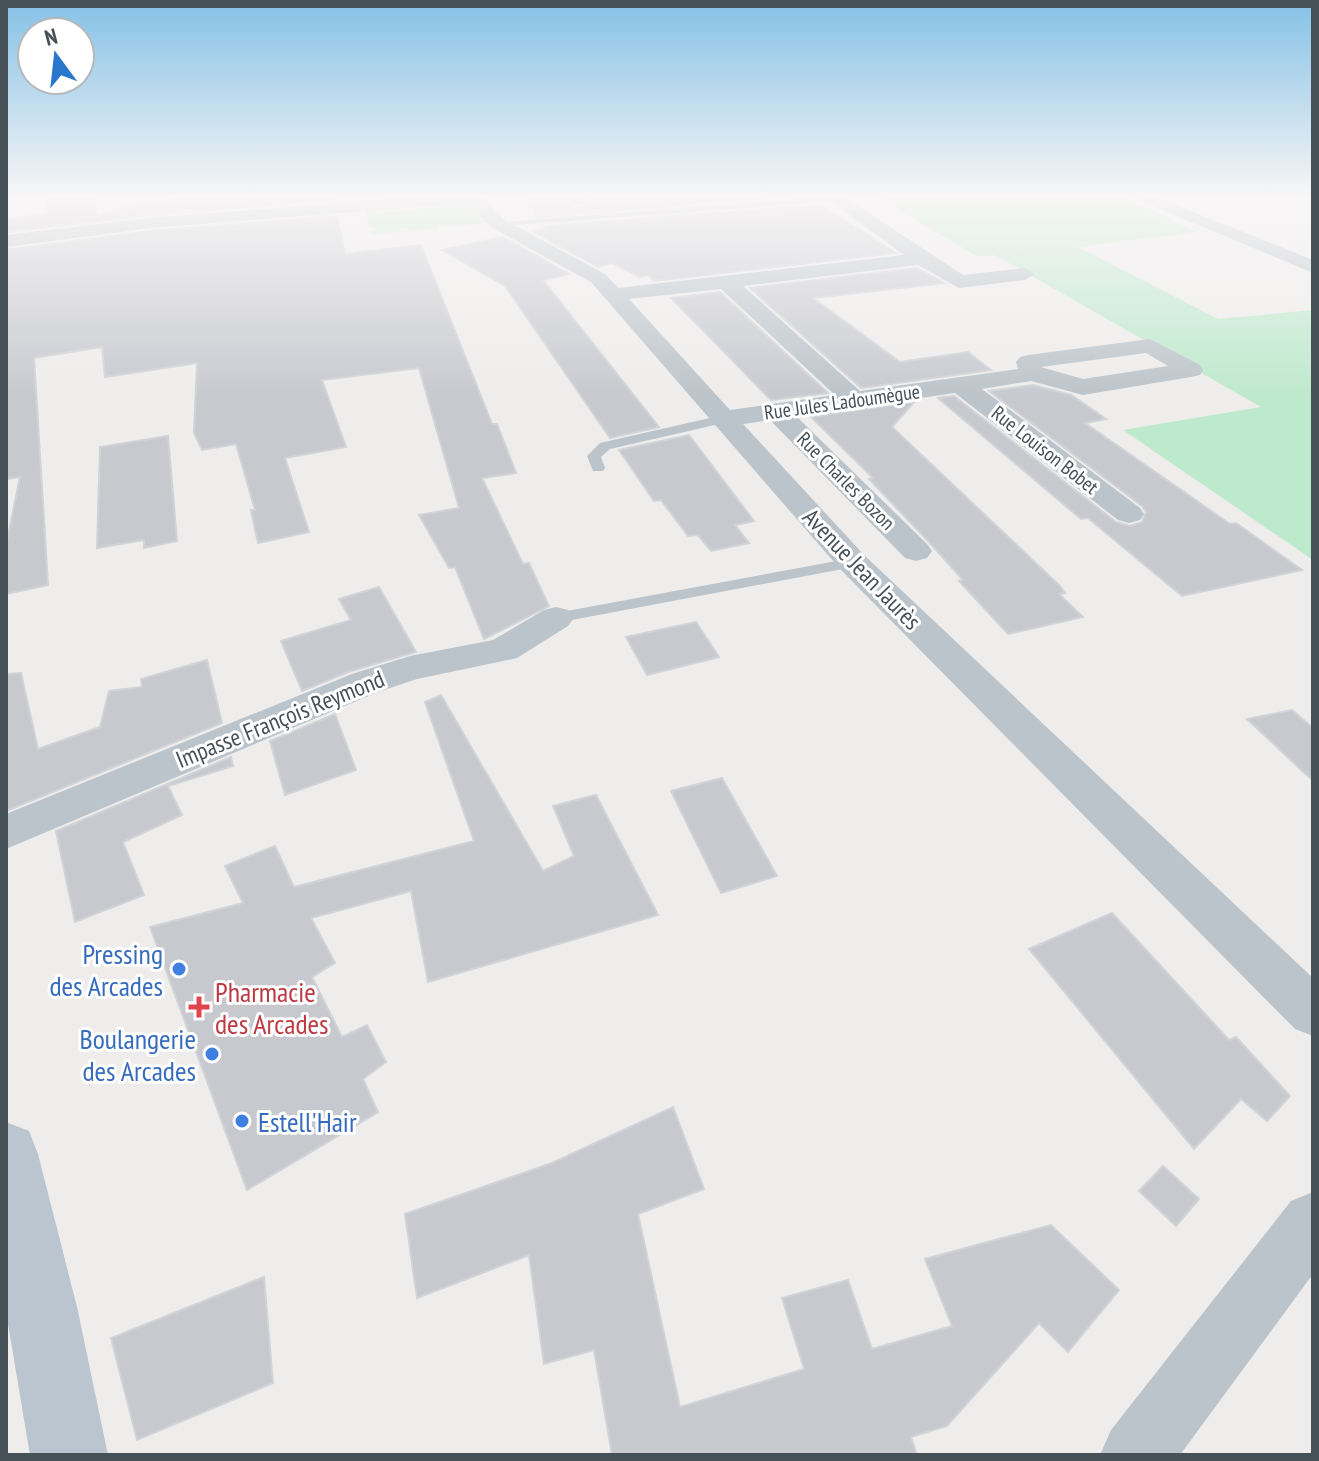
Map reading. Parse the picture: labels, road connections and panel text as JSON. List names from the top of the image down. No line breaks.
{"streets":{"street":["Rue Jules Ladoumègue","Rue Louison Bobet","Rue Charles Bozon","Avenue Jean Jaurès","Impasse François Reymond"]},"crossings":[["Rue Jules Ladoumègue","Rue Louison Bobet"],["Rue Jules Ladoumègue","Rue Charles Bozon"],["Rue Jules Ladoumègue","Avenue Jean Jaurès"]],"places":{"other":["Pressing des Arcades","Boulangerie des Arcades","Estell'Hair"],"health":["Pharmacie des Arcades"]},"north":"top"}
